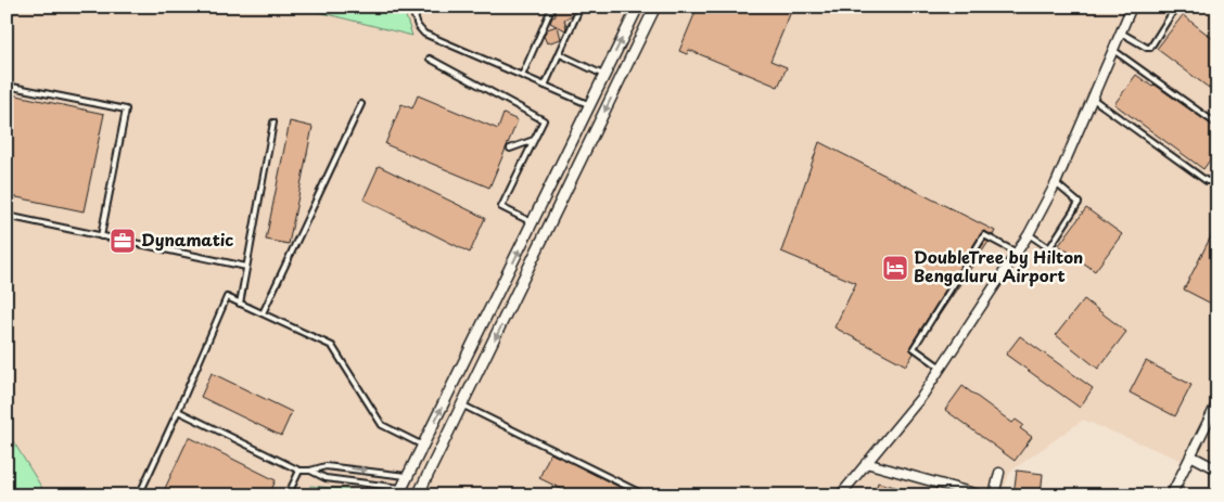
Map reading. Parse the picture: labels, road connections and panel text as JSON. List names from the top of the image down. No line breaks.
{"places":{"office":["Dynamatic"],"hotel":["DoubleTree by Hilton Bengaluru Airport"]}}
